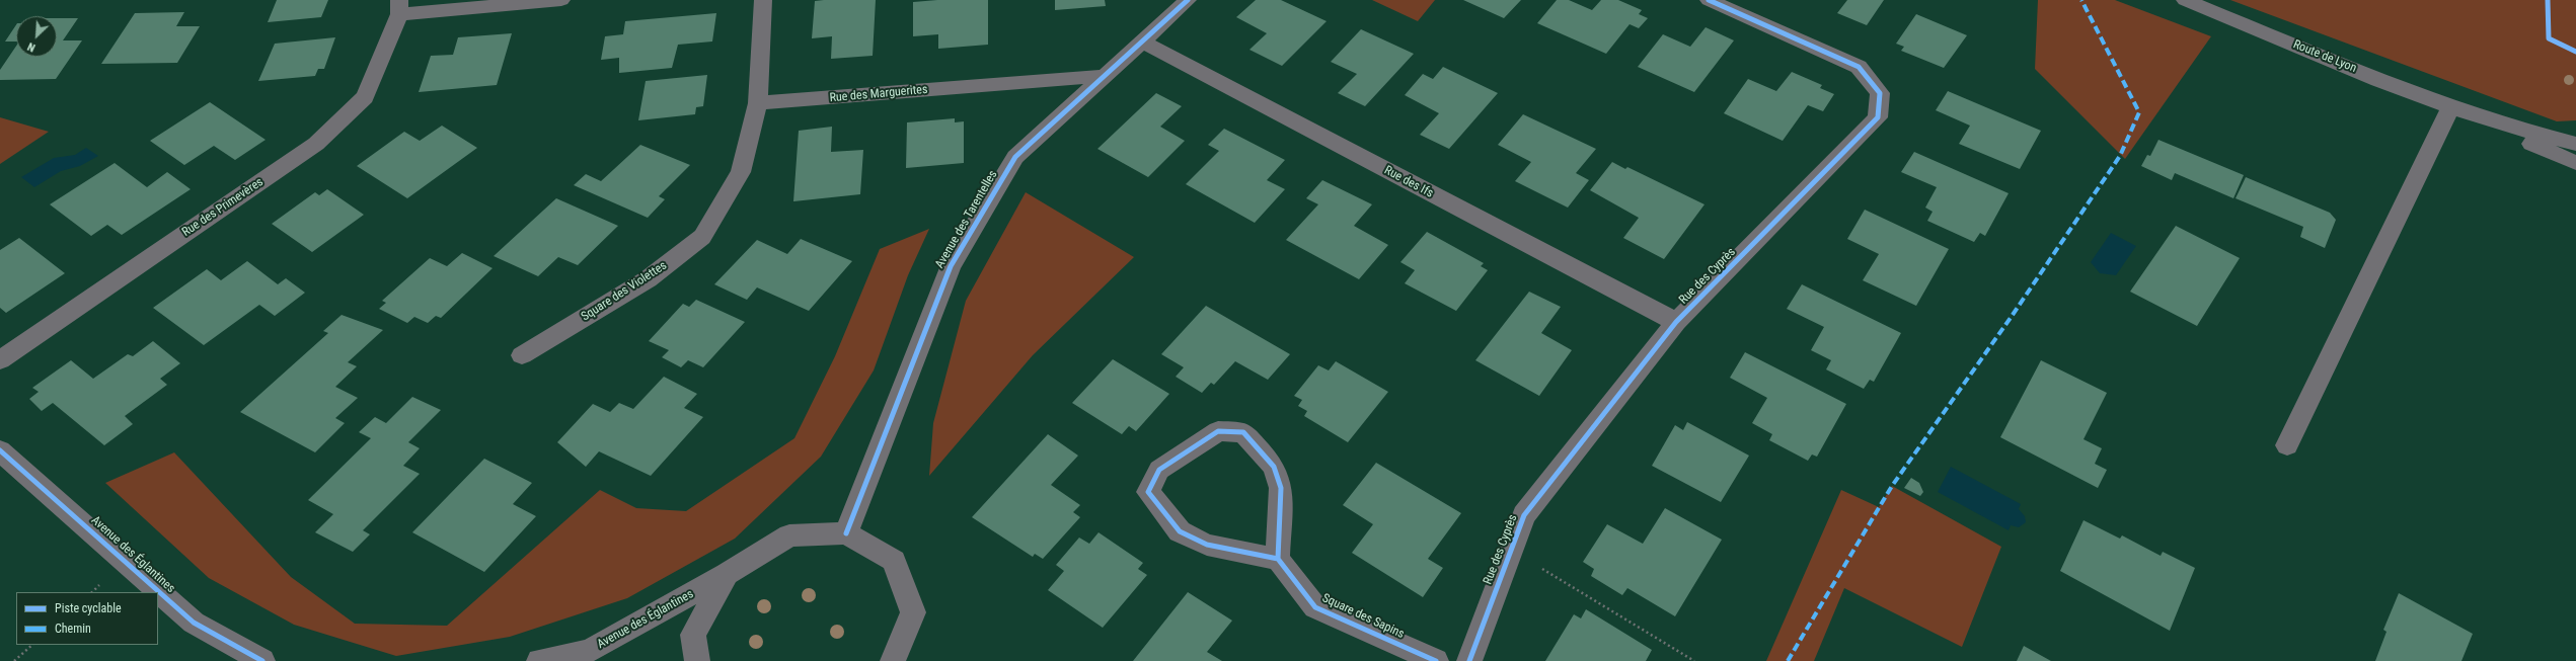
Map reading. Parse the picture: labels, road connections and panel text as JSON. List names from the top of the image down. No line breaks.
{"streets":{"street":["Route de Lyon","Rue des Marguerites","Rue des Ifs","Rue des Primevères","Avenue des Tarentelles","Rue des Cyprès","Square des Violettes","Avenue des Églantines","Square des Sapins"]},"crossings":[["Rue des Marguerites","Avenue des Tarentelles"],["Rue des Marguerites","Square des Violettes"],["Rue des Ifs","Avenue des Tarentelles"],["Rue des Ifs","Rue des Cyprès"],["Avenue des Tarentelles","Avenue des Églantines"]],"legend":["Piste cyclable","Chemin"],"north":"bottom left"}
